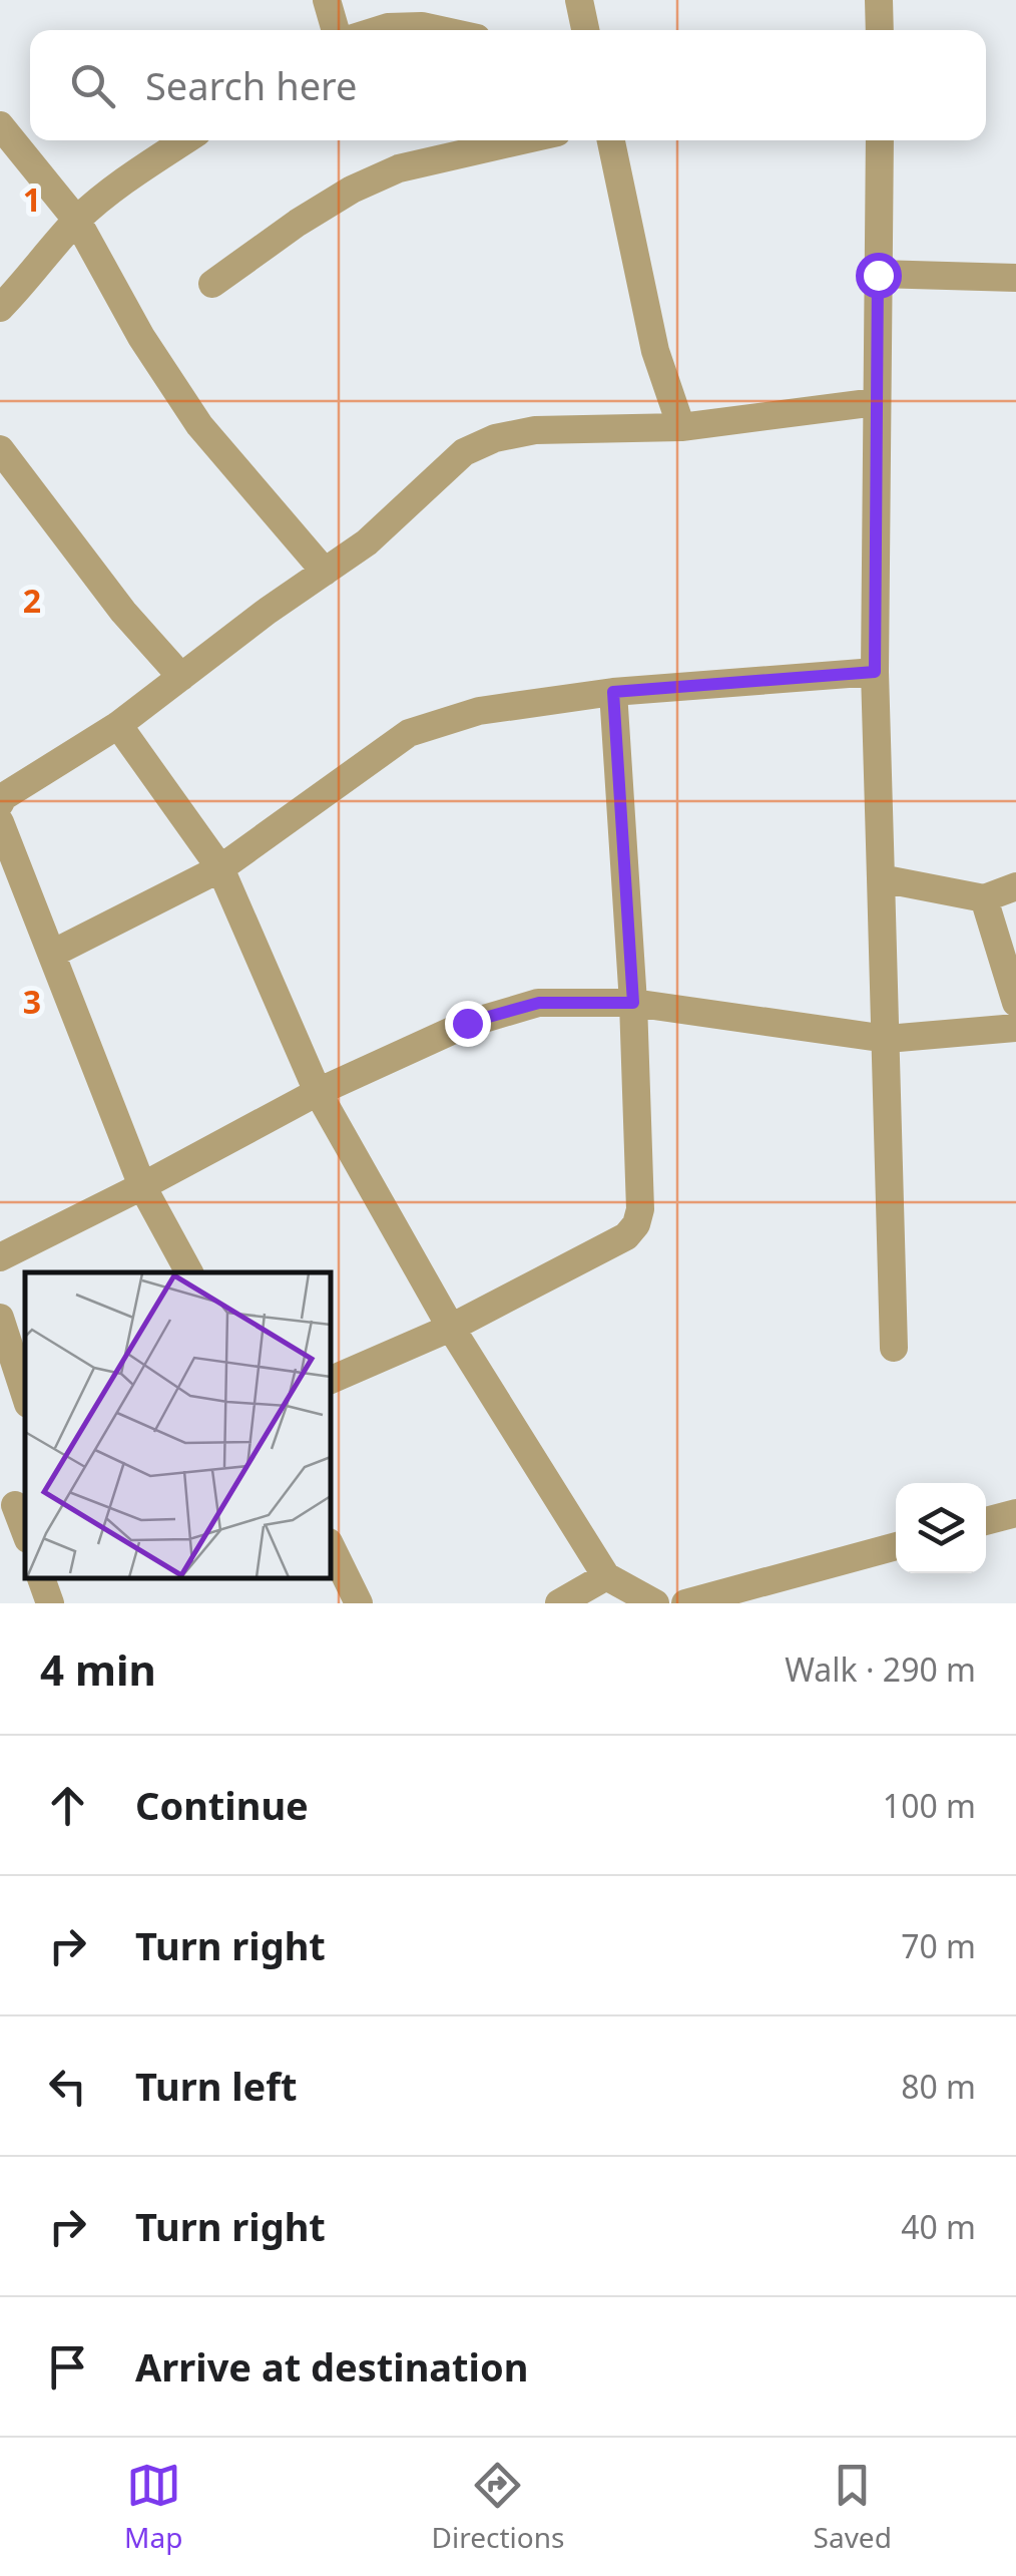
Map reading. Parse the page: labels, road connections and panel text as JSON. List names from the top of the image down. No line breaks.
{"page":{"search":"Search here","heading":["4 min","Walk · 290 m"],"list":[["Continue","100 m"],["Turn right","70 m"],["Turn left","80 m"],["Turn right","40 m"],"Arrive at destination"],"nav":["Map","Directions","Saved"]},"grid":{"rows":["1","2","3"]}}
